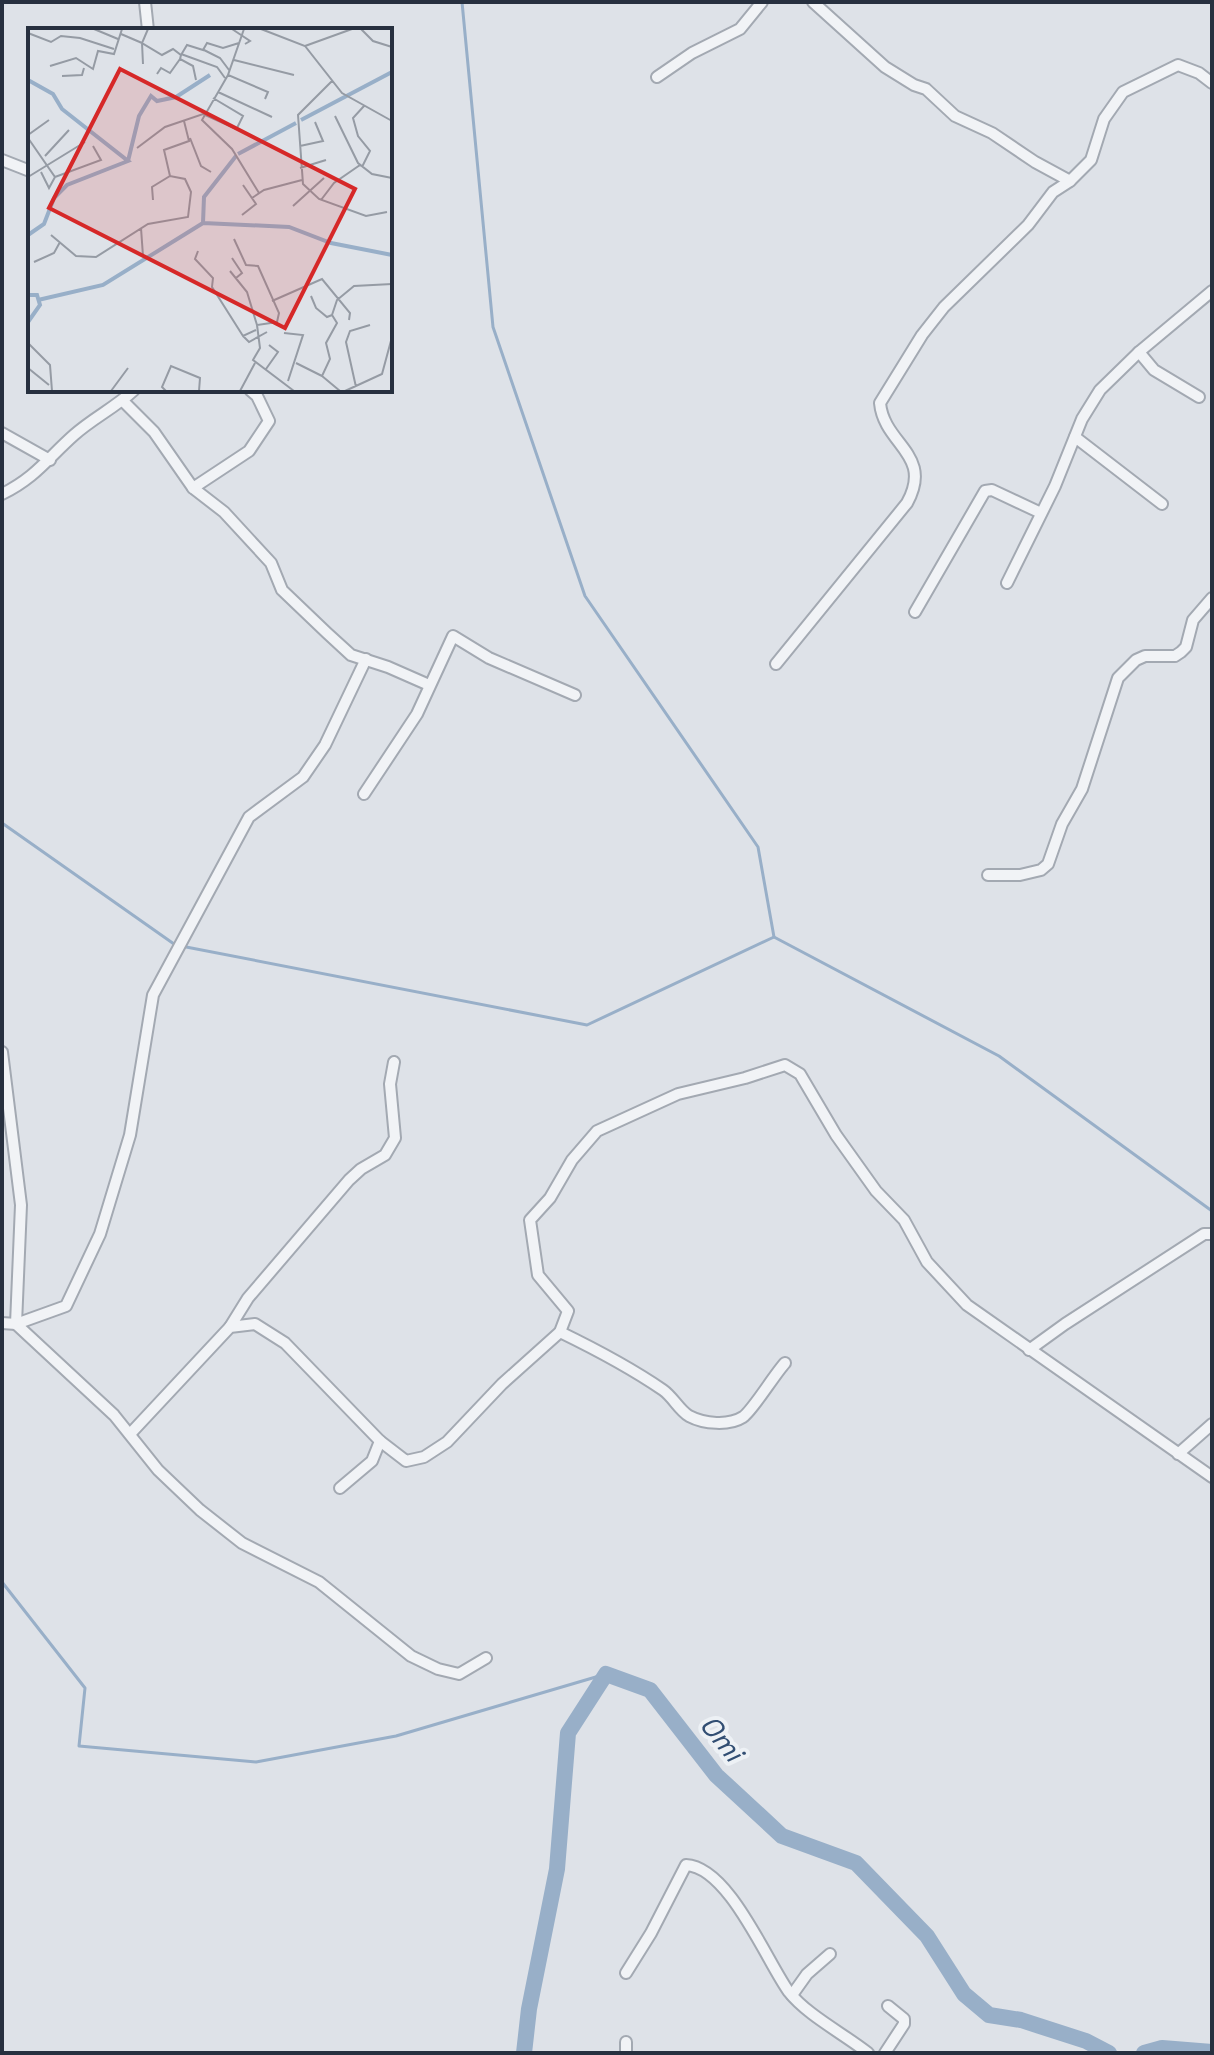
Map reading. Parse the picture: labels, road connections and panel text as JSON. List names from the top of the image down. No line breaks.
{"water":["Omi"]}
